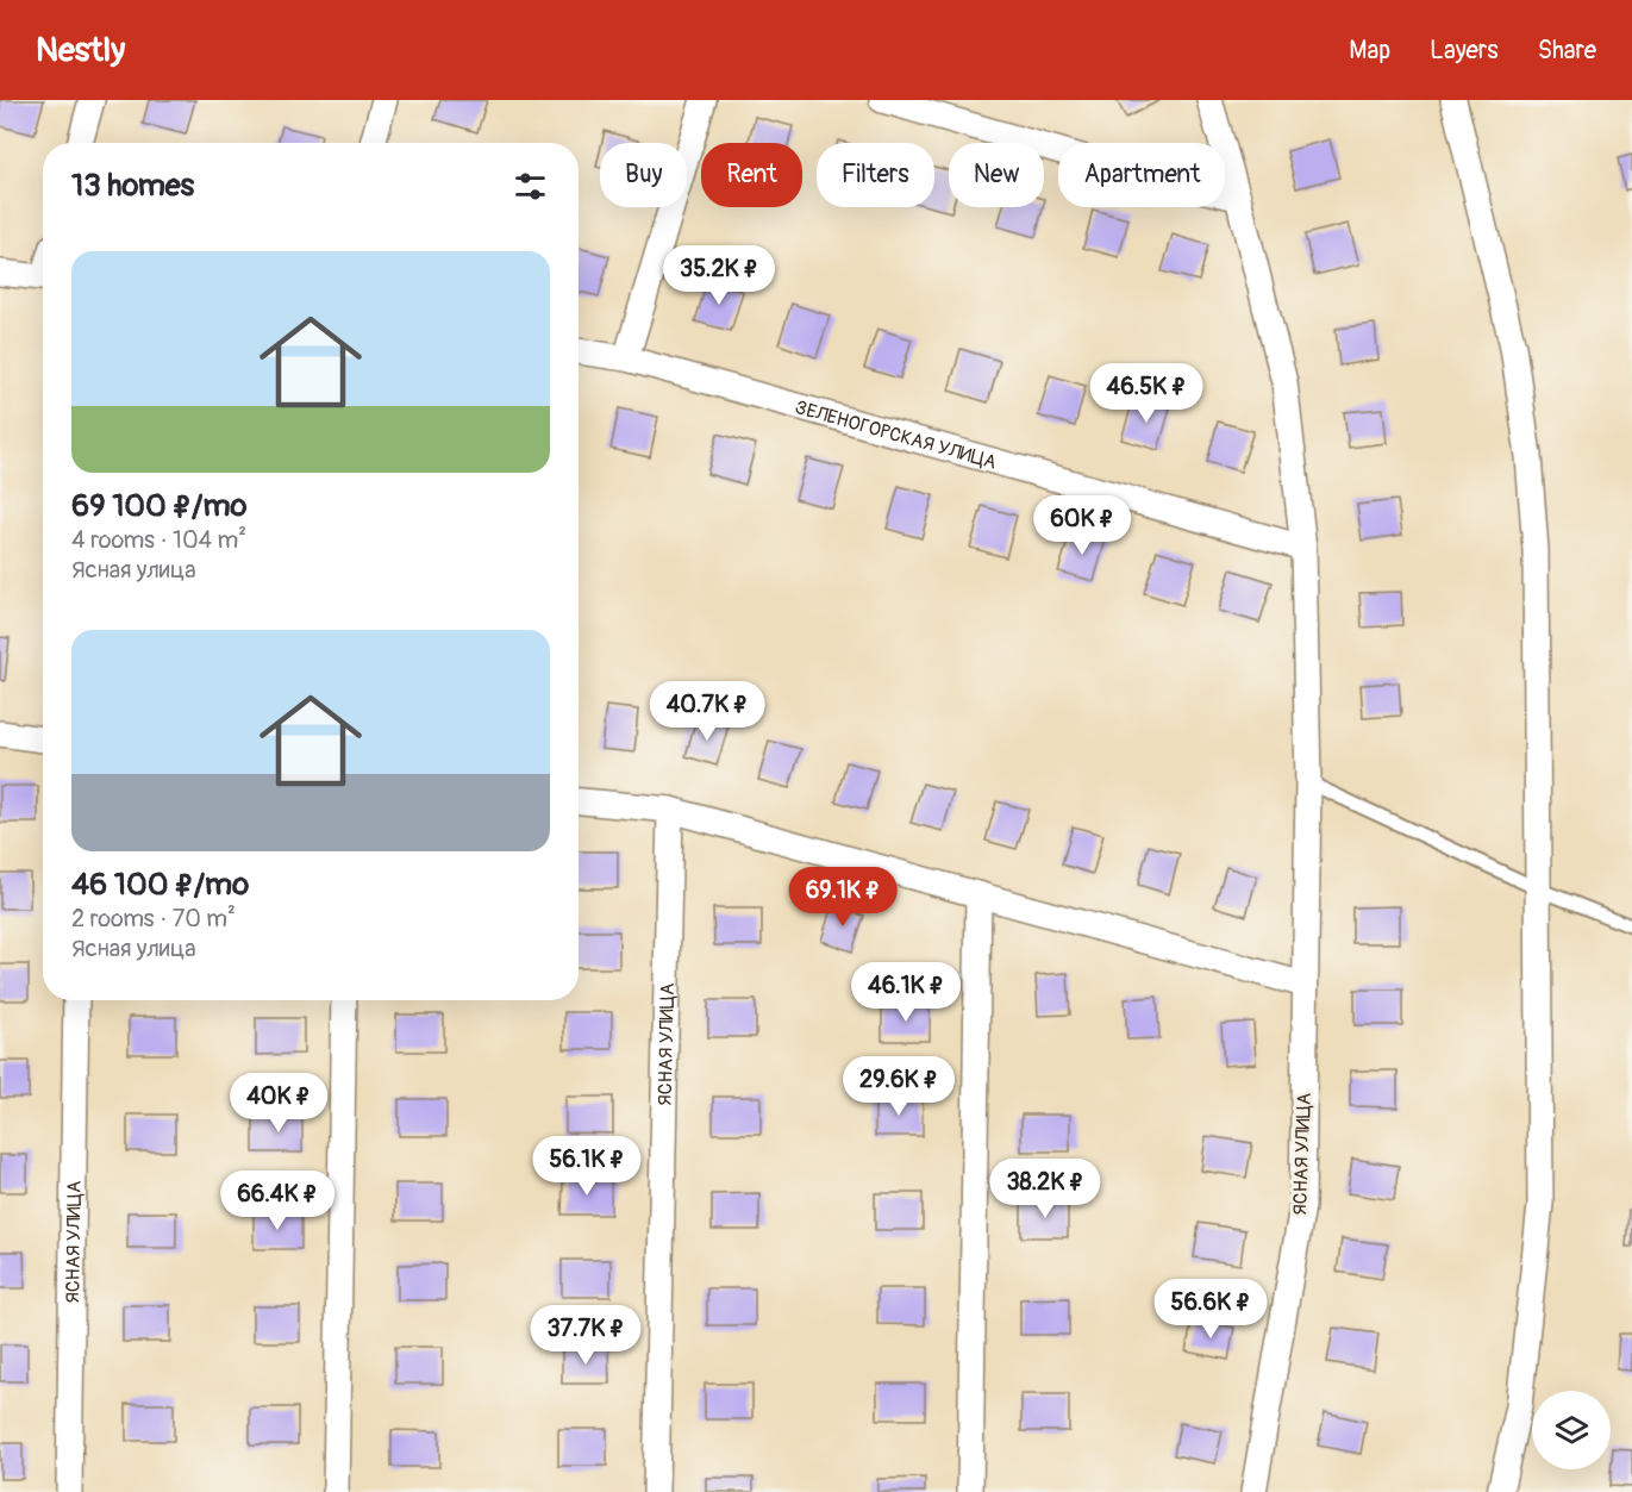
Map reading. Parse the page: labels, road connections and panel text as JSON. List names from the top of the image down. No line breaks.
{"streets":{"street":["ЗЕЛЕНОГОРСКАЯ УЛИЦА","ЯСНАЯ УЛИЦА"]},"crossings":[["ЗЕЛЕНОГОРСКАЯ УЛИЦА","ЯСНАЯ УЛИЦА"]],"page":{"header":"Nestly","nav":["Map","Layers","Share"],"chip":["Buy","Rent","Filters","New","Apartment"],"heading":"13 homes","list":[{"name":"69 100 ₽/mo","note":"4 rooms · 104 m² · Ясная улица"},{"name":"46 100 ₽/mo","note":"2 rooms · 70 m² · Ясная улица"}],"price":["35.2K ₽","46.5K ₽","60K ₽","40.7K ₽","69.1K ₽","46.1K ₽","29.6K ₽","40K ₽","56.1K ₽","38.2K ₽","66.4K ₽","56.6K ₽","37.7K ₽"]}}
